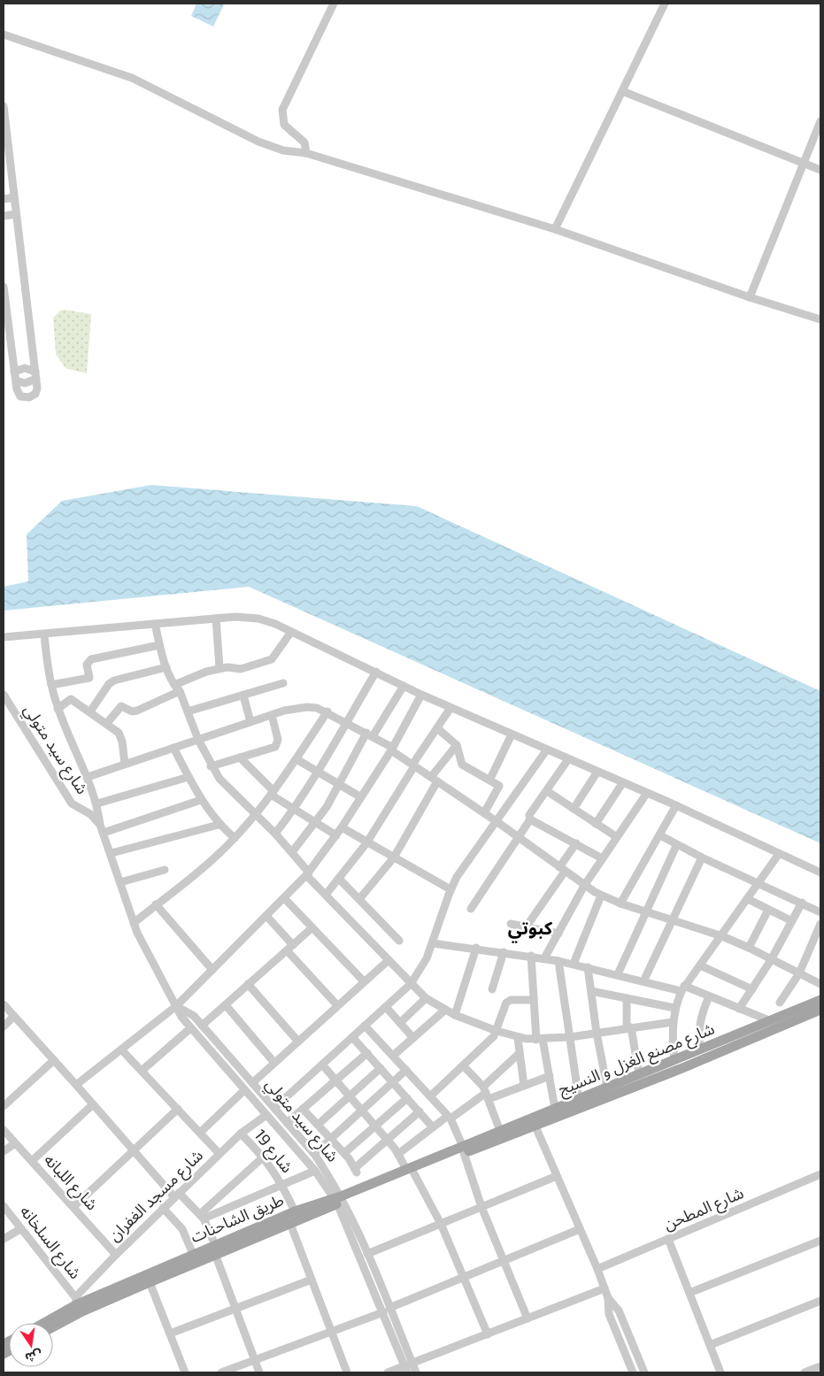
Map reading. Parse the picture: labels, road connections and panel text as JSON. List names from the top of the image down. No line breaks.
{"streets":{"main road":["شارع مصنع الغزل و النسيج","طريق الشاحنات"],"street":["شارع سيد متولي","شارع 19","شارع اللبانه","شارع مسجد الغفران","شارع المطحن","شارع السلخانه"]},"crossings":[["شارع سيد متولي","شارع مسجد الغفران"],["شارع سيد متولي","طريق الشاحنات"],["شارع مصنع الغزل و النسيج","طريق الشاحنات"],["شارع 19","شارع مسجد الغفران"],["شارع 19","طريق الشاحنات"],["شارع اللبانه","شارع مسجد الغفران"],["شارع مسجد الغفران","طريق الشاحنات"],["شارع مسجد الغفران","شارع السلخانه"],["طريق الشاحنات","شارع السلخانه"]],"districts":["كبوتي"],"north":"bottom"}
